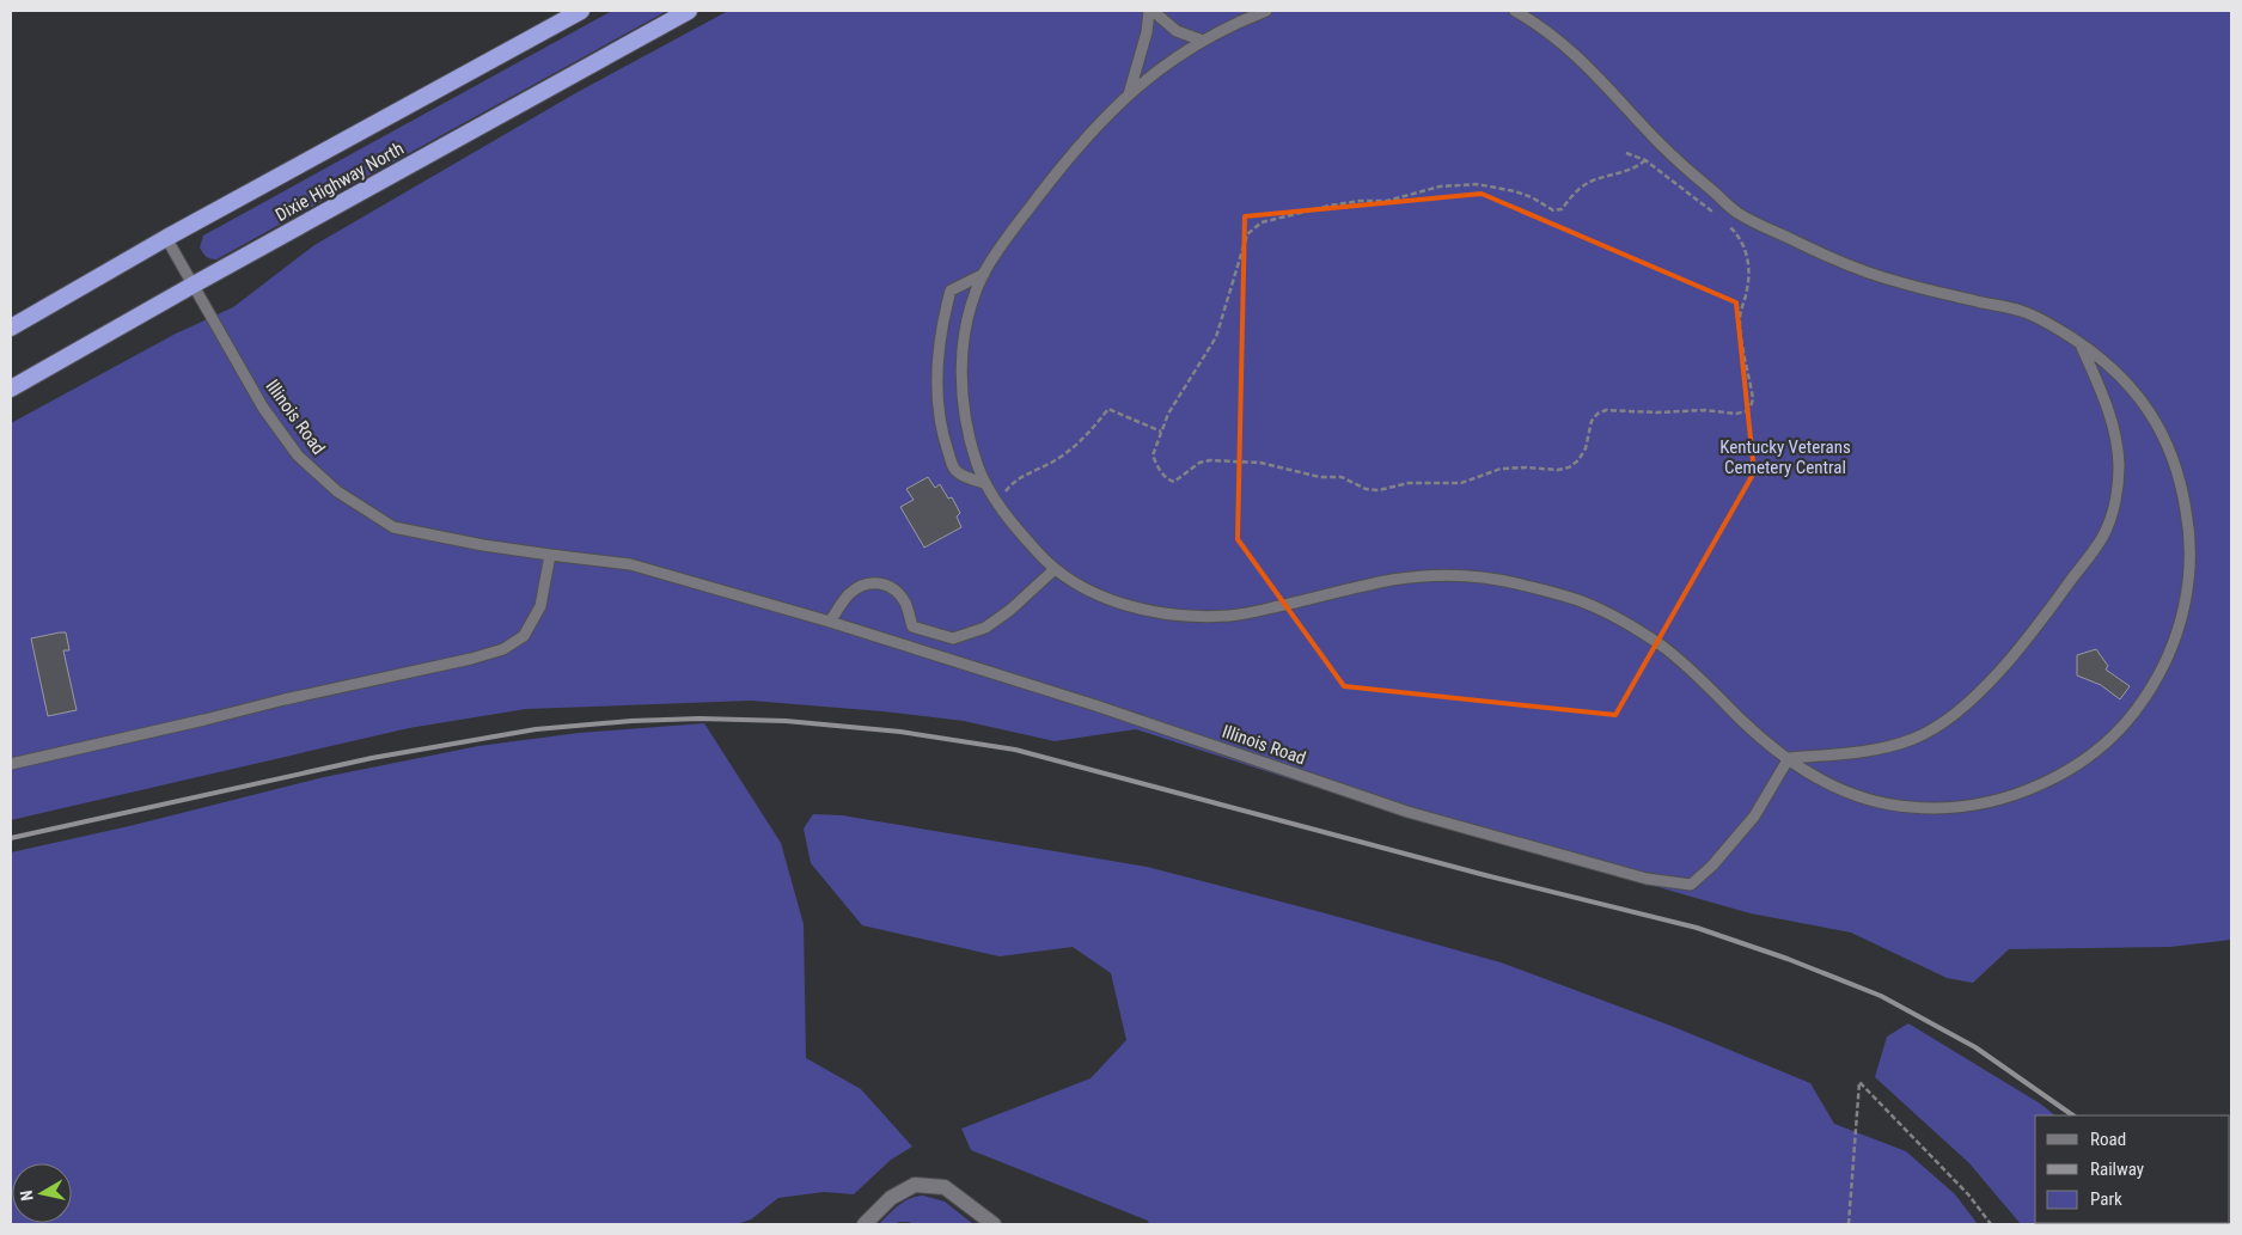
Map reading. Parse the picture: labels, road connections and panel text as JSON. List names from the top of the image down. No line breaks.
{"streets":{"highway":["Dixie Highway North"],"lane":["lllinois Road","Illinois Road"]},"crossings":[["Dixie Highway North","lllinois Road"],["lllinois Road","Illinois Road"]],"parks":["Kentucky Veterans Cemetery Central"],"legend":["Road","Railway","Park"],"north":"left"}
